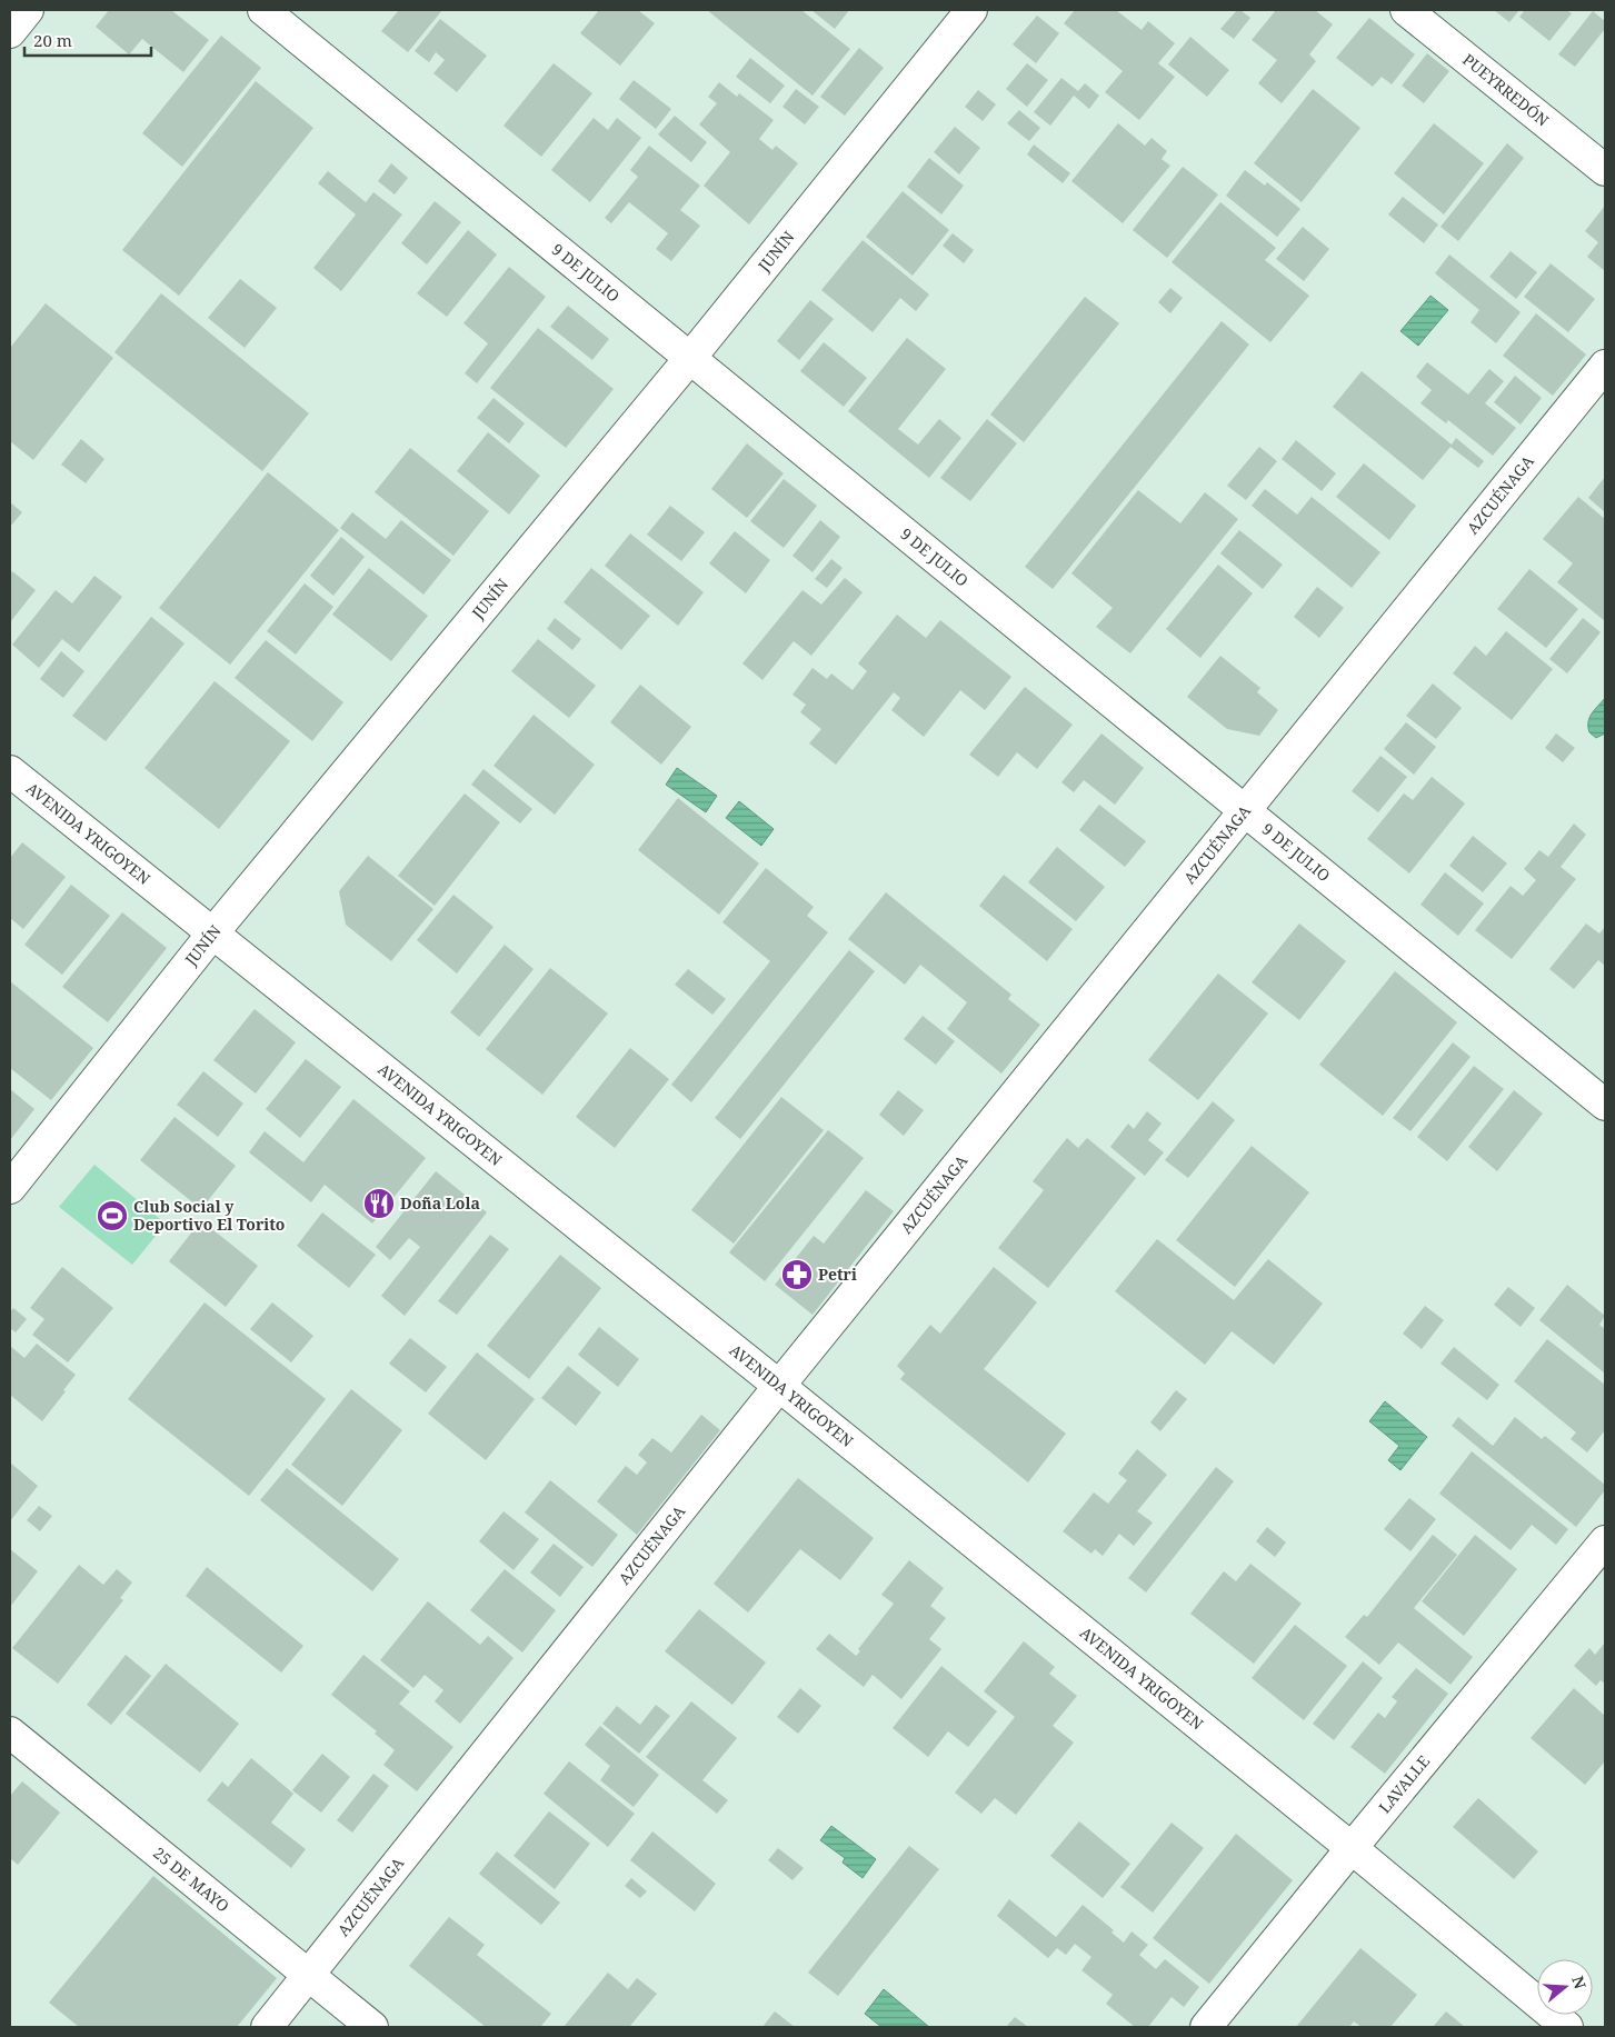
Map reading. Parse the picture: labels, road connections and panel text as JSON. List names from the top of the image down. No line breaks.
{"streets":{"street":["PUEYRREDÓN","JUNÍN","9 DE JULIO","AZCUÉNAGA","AVENIDA YRIGOYEN","LAVALLE","25 DE MAYO"]},"crossings":[["JUNÍN","9 DE JULIO"],["JUNÍN","AVENIDA YRIGOYEN"],["9 DE JULIO","AZCUÉNAGA"],["AZCUÉNAGA","AVENIDA YRIGOYEN"],["AZCUÉNAGA","25 DE MAYO"],["AVENIDA YRIGOYEN","LAVALLE"]],"places":{"restaurant":["Doña Lola"],"sports":["Club Social y Deportivo El Torito"],"pharmacy":["Petri"]},"scale_bar":"20 m","north":"right"}
